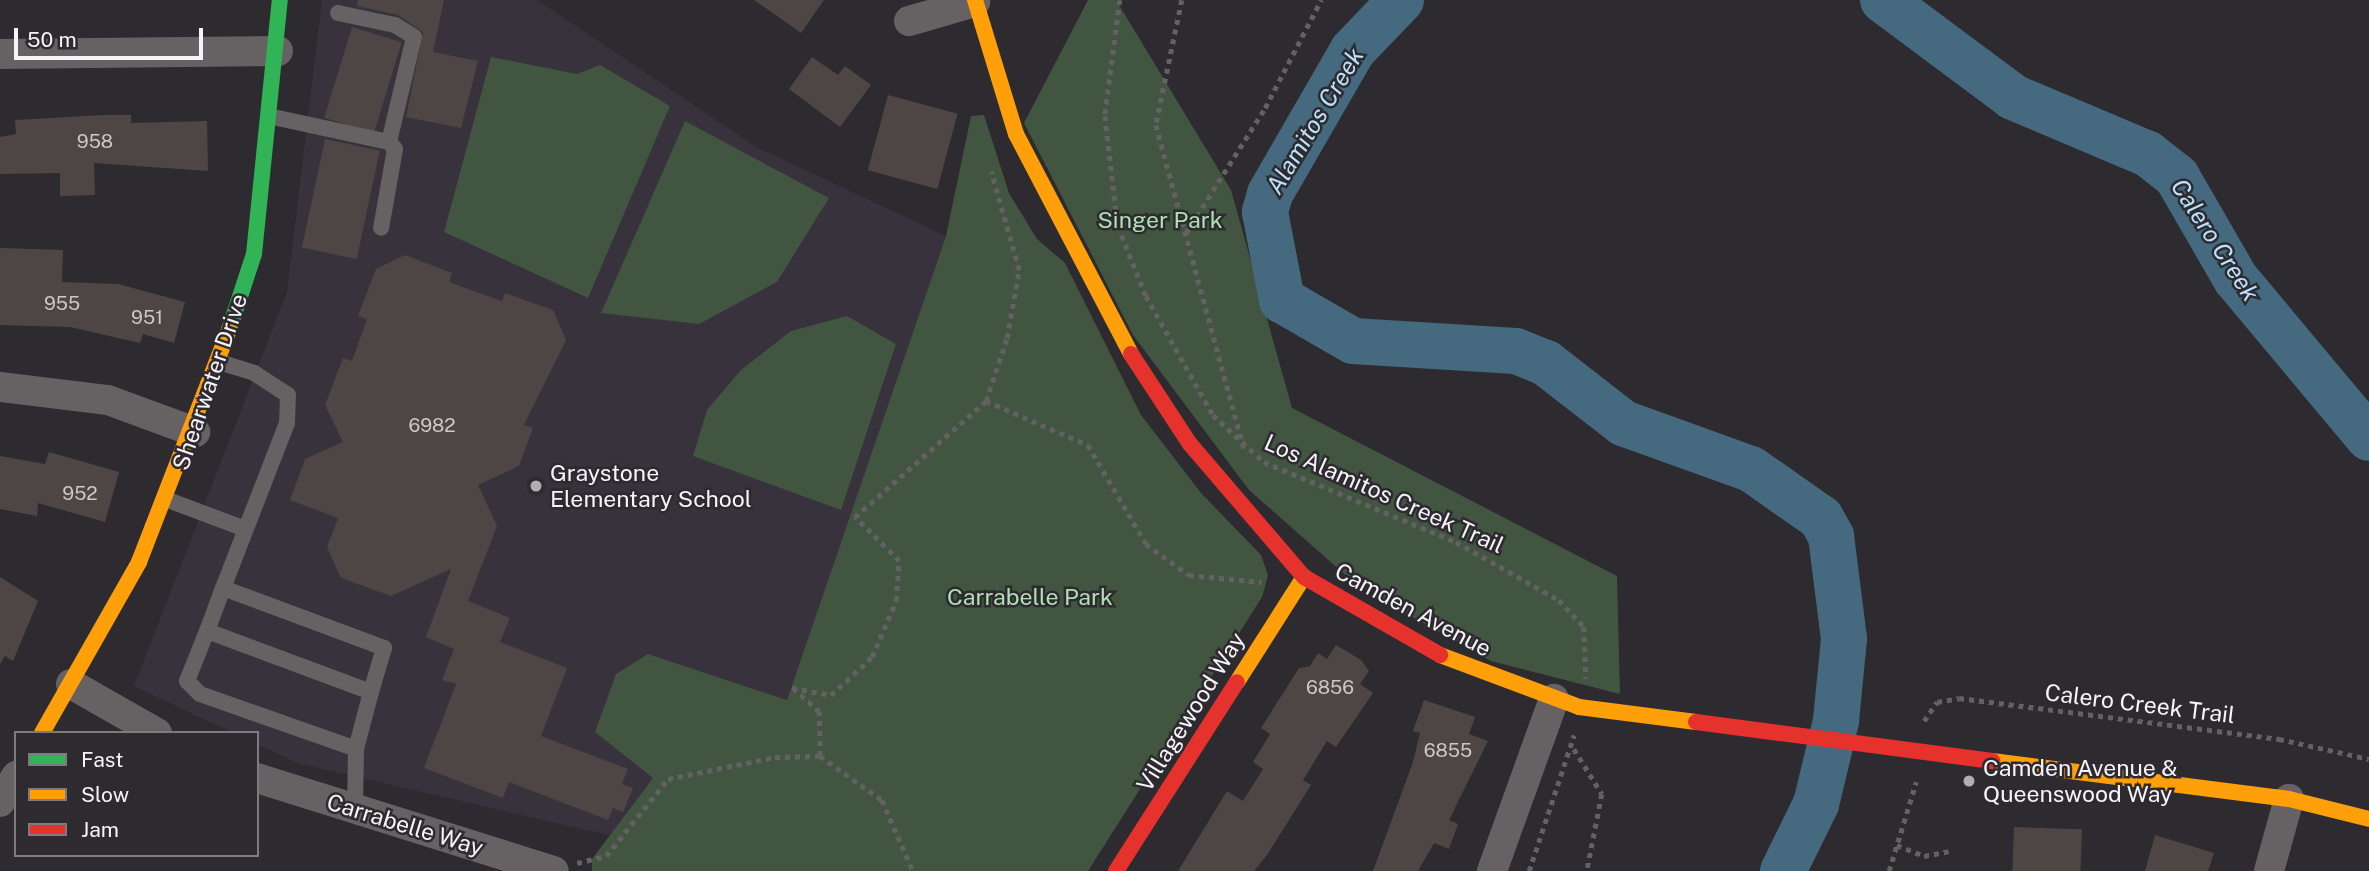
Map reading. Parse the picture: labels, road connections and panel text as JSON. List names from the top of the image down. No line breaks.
{"streets":{"street":["Shearwater Drive","Camden Avenue","Villagewood Way","Carrabelle Way"],"path":["Los Alamitos Creek Trail","Calero Creek Trail"]},"crossings":[["Camden Avenue","Villagewood Way"]],"water":["Alamitos Creek","Calero Creek"],"parks":["Singer Park","Carrabelle Park"],"places":["Graystone Elementary School","Camden Avenue & Queenswood Way"],"house_numbers":["958","955","951","6982","952","6856","6855"],"legend":["Fast","Slow","Jam"],"scale_bar":"50 m"}
